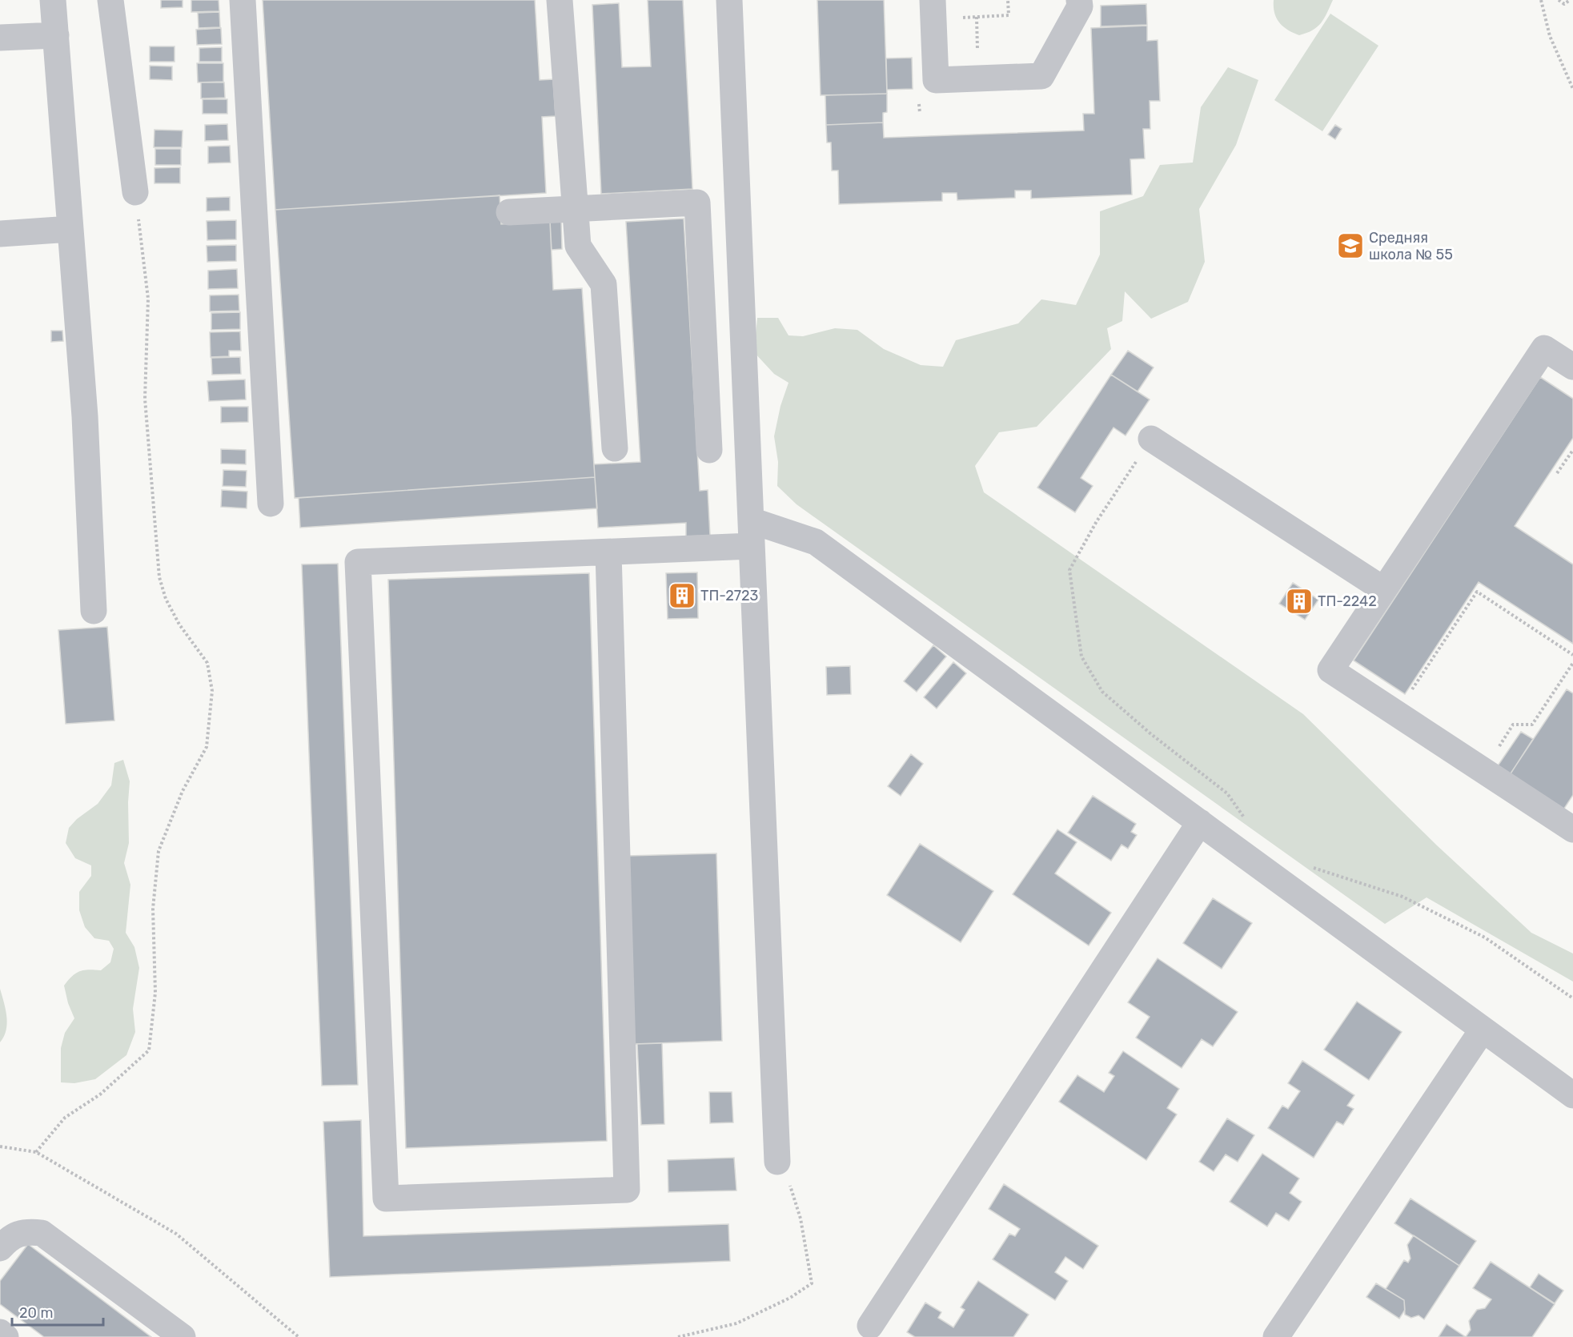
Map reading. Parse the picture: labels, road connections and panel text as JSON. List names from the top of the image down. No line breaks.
{"places":{"school or university":["Средняя школа № 55"],"building":["ТП-2723","ТП-2242"]},"scale_bar":"20 m"}
